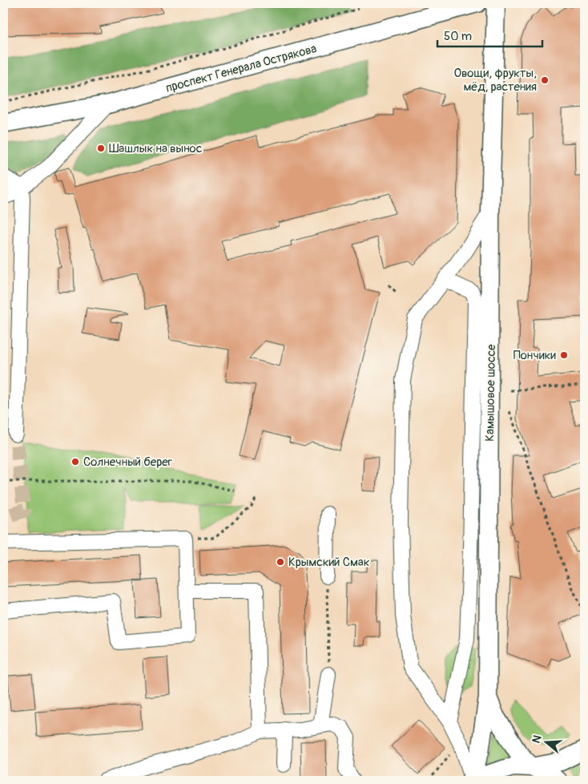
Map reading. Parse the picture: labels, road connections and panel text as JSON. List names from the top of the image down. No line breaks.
{"streets":{"main road":["проспект Генерала Острякова","Камышовое шоссе"]},"places":["Овощи, фрукты, мёд, растения","Шашлык на вынос","Пончики","Солнечный берег","Крымский Смак"],"scale_bar":"50 m","north":"left"}
